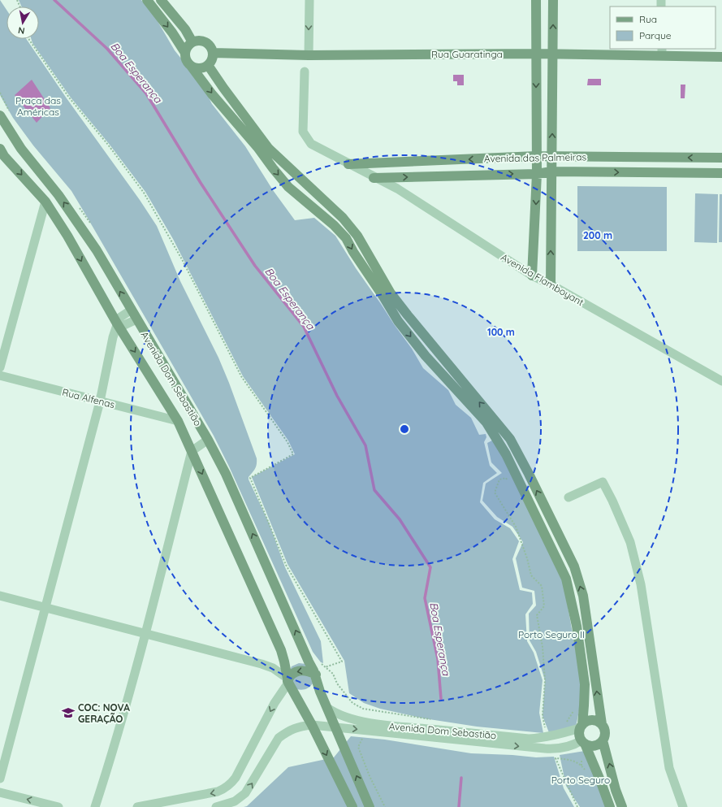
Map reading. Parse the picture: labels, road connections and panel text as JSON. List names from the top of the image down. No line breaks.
{"streets":{"street":["Rua Guaratinga","Avenida das Palmeiras","Avenida Flamboyant","Avenida Dom Sebastião","Rua Alfenas"]},"crossings":[["Avenida das Palmeiras","Avenida Flamboyant"],["Avenida Dom Sebastião","Rua Alfenas"]],"water":["Boa Esperança"],"parks":["Praça das Américas","Porto Seguro II","Porto Seguro"],"places":{"school or university":["COC: NOVA GERAÇÃO"]},"legend":["Rua","Parque"],"north":"bottom","rings":["200 m","100 m"]}
